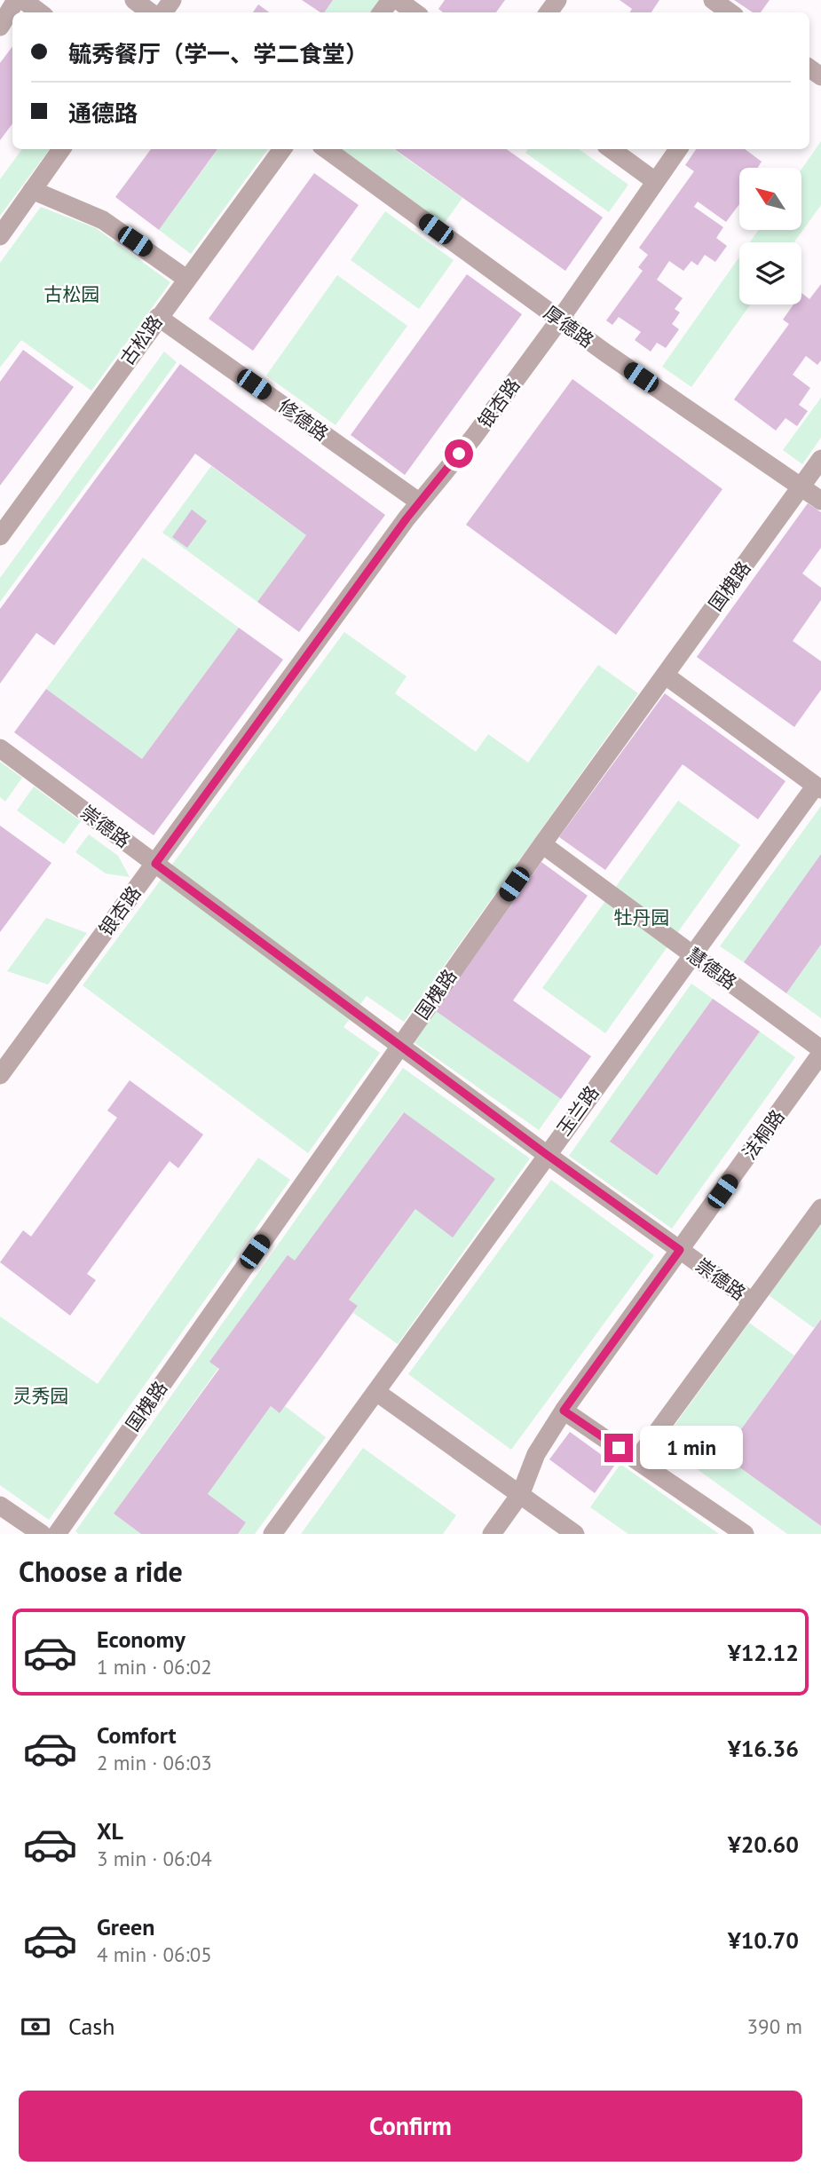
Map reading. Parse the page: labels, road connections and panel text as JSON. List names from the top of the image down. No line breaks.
{"streets":{"street":["厚德路","古松路","银杏路","修德路","国槐路","崇德路","慧德路","玉兰路","法桐路"]},"crossings":[["厚德路","银杏路"],["厚德路","国槐路"],["古松路","修德路"],["银杏路","修德路"],["银杏路","崇德路"],["国槐路","崇德路"],["国槐路","慧德路"],["崇德路","玉兰路"],["崇德路","法桐路"],["慧德路","玉兰路"],["慧德路","法桐路"]],"parks":["古松园","牡丹园","灵秀园"],"north":"top left","page":{"banner":["毓秀餐厅（学一、学二食堂）","通德路"],"bubble":"1 min","heading":"Choose a ride","list":[{"name":"Economy","note":"1 min · 06:02","value":"¥12.12"},{"name":"Comfort","note":"2 min · 06:03","value":"¥16.36"},{"name":"XL","note":"3 min · 06:04","value":"¥20.60"},{"name":"Green","note":"4 min · 06:05","value":"¥10.70"}],"pay":["Cash","390 m"],"buttons":"Confirm"}}
